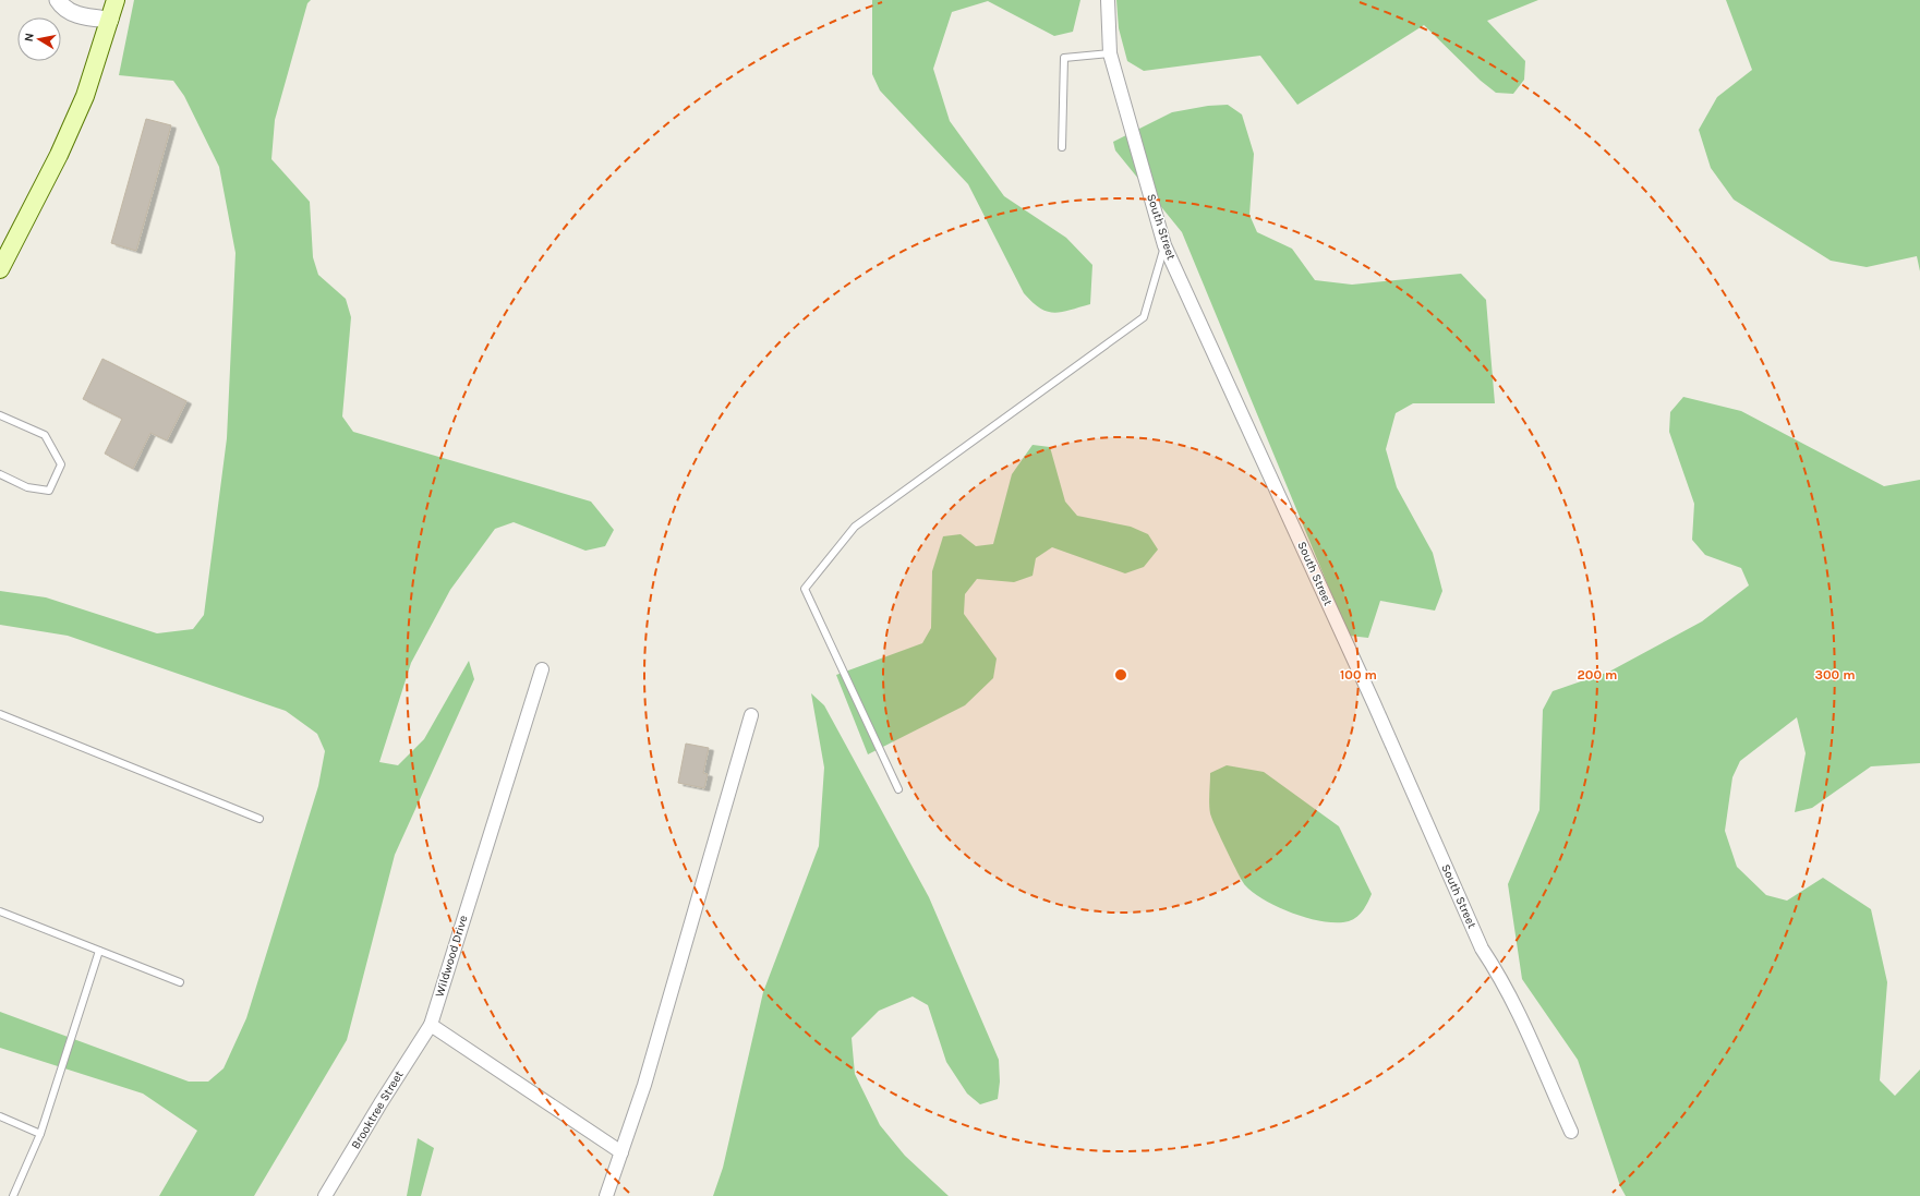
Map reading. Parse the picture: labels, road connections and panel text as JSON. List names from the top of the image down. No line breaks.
{"streets":{"street":["South Street","Wildwood Drive","Brooktree Street"]},"crossings":[["Wildwood Drive","Brooktree Street"]],"north":"left","rings":["100 m","200 m","300 m"]}
